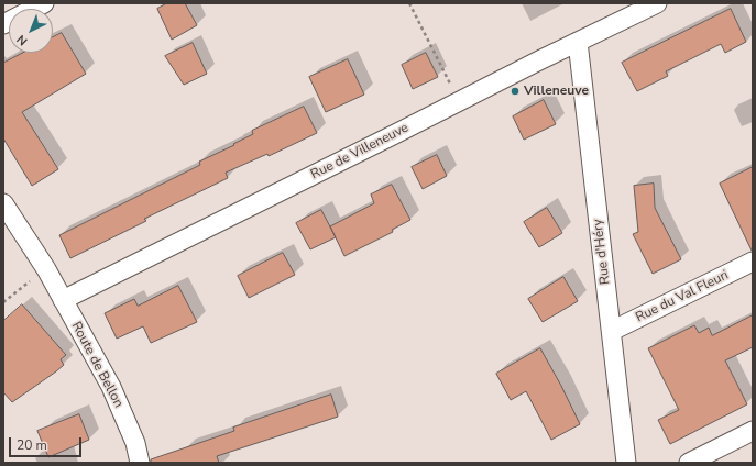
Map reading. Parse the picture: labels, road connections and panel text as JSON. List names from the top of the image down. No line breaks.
{"streets":{"street":["Rue de Villeneuve","Rue d'Héry","Rue du Val Fleuri","Route de Bellon"]},"crossings":[["Rue de Villeneuve","Rue d'Héry"],["Rue de Villeneuve","Route de Bellon"],["Rue d'Héry","Rue du Val Fleuri"]],"places":["Villeneuve"],"scale_bar":"20 m","north":"bottom left"}
